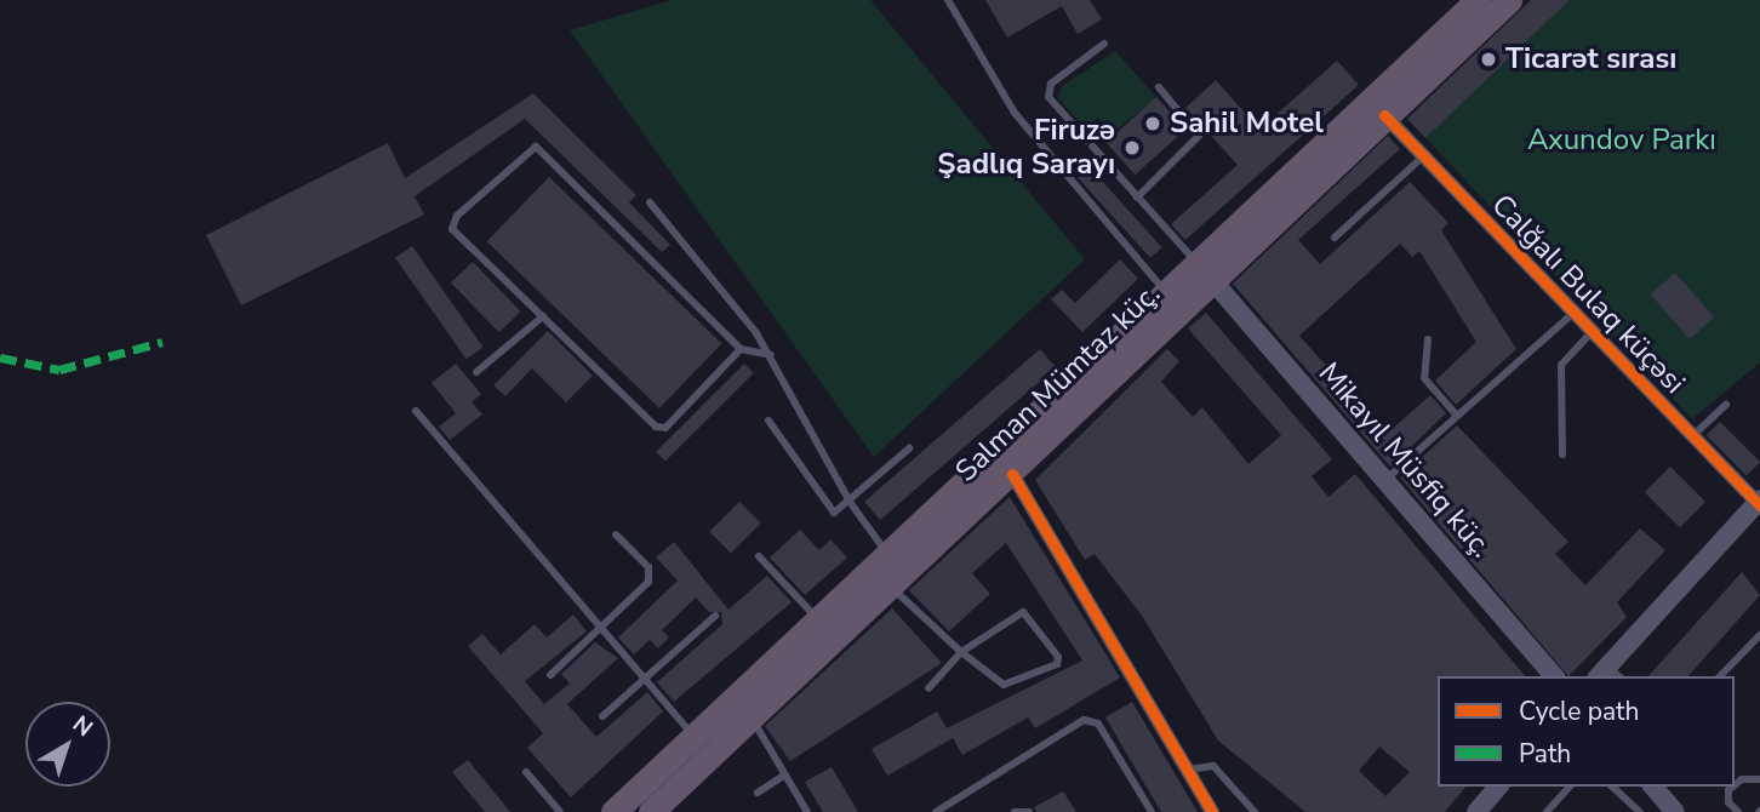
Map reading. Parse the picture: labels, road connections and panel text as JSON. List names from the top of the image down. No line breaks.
{"streets":{"highway":["Salman Mümtaz küç."],"main road":["Mikayıl Müsfiq küç."],"street":["Calğalı Bulaq küçəsi"]},"crossings":[["Salman Mümtaz küç.","Mikayıl Müsfiq küç."]],"parks":["Axundov Parkı"],"places":["Ticarət sırası","Sahil Motel","Firuzə Şadlıq Sarayı"],"legend":["Cycle path","Path"],"north":"top right"}
